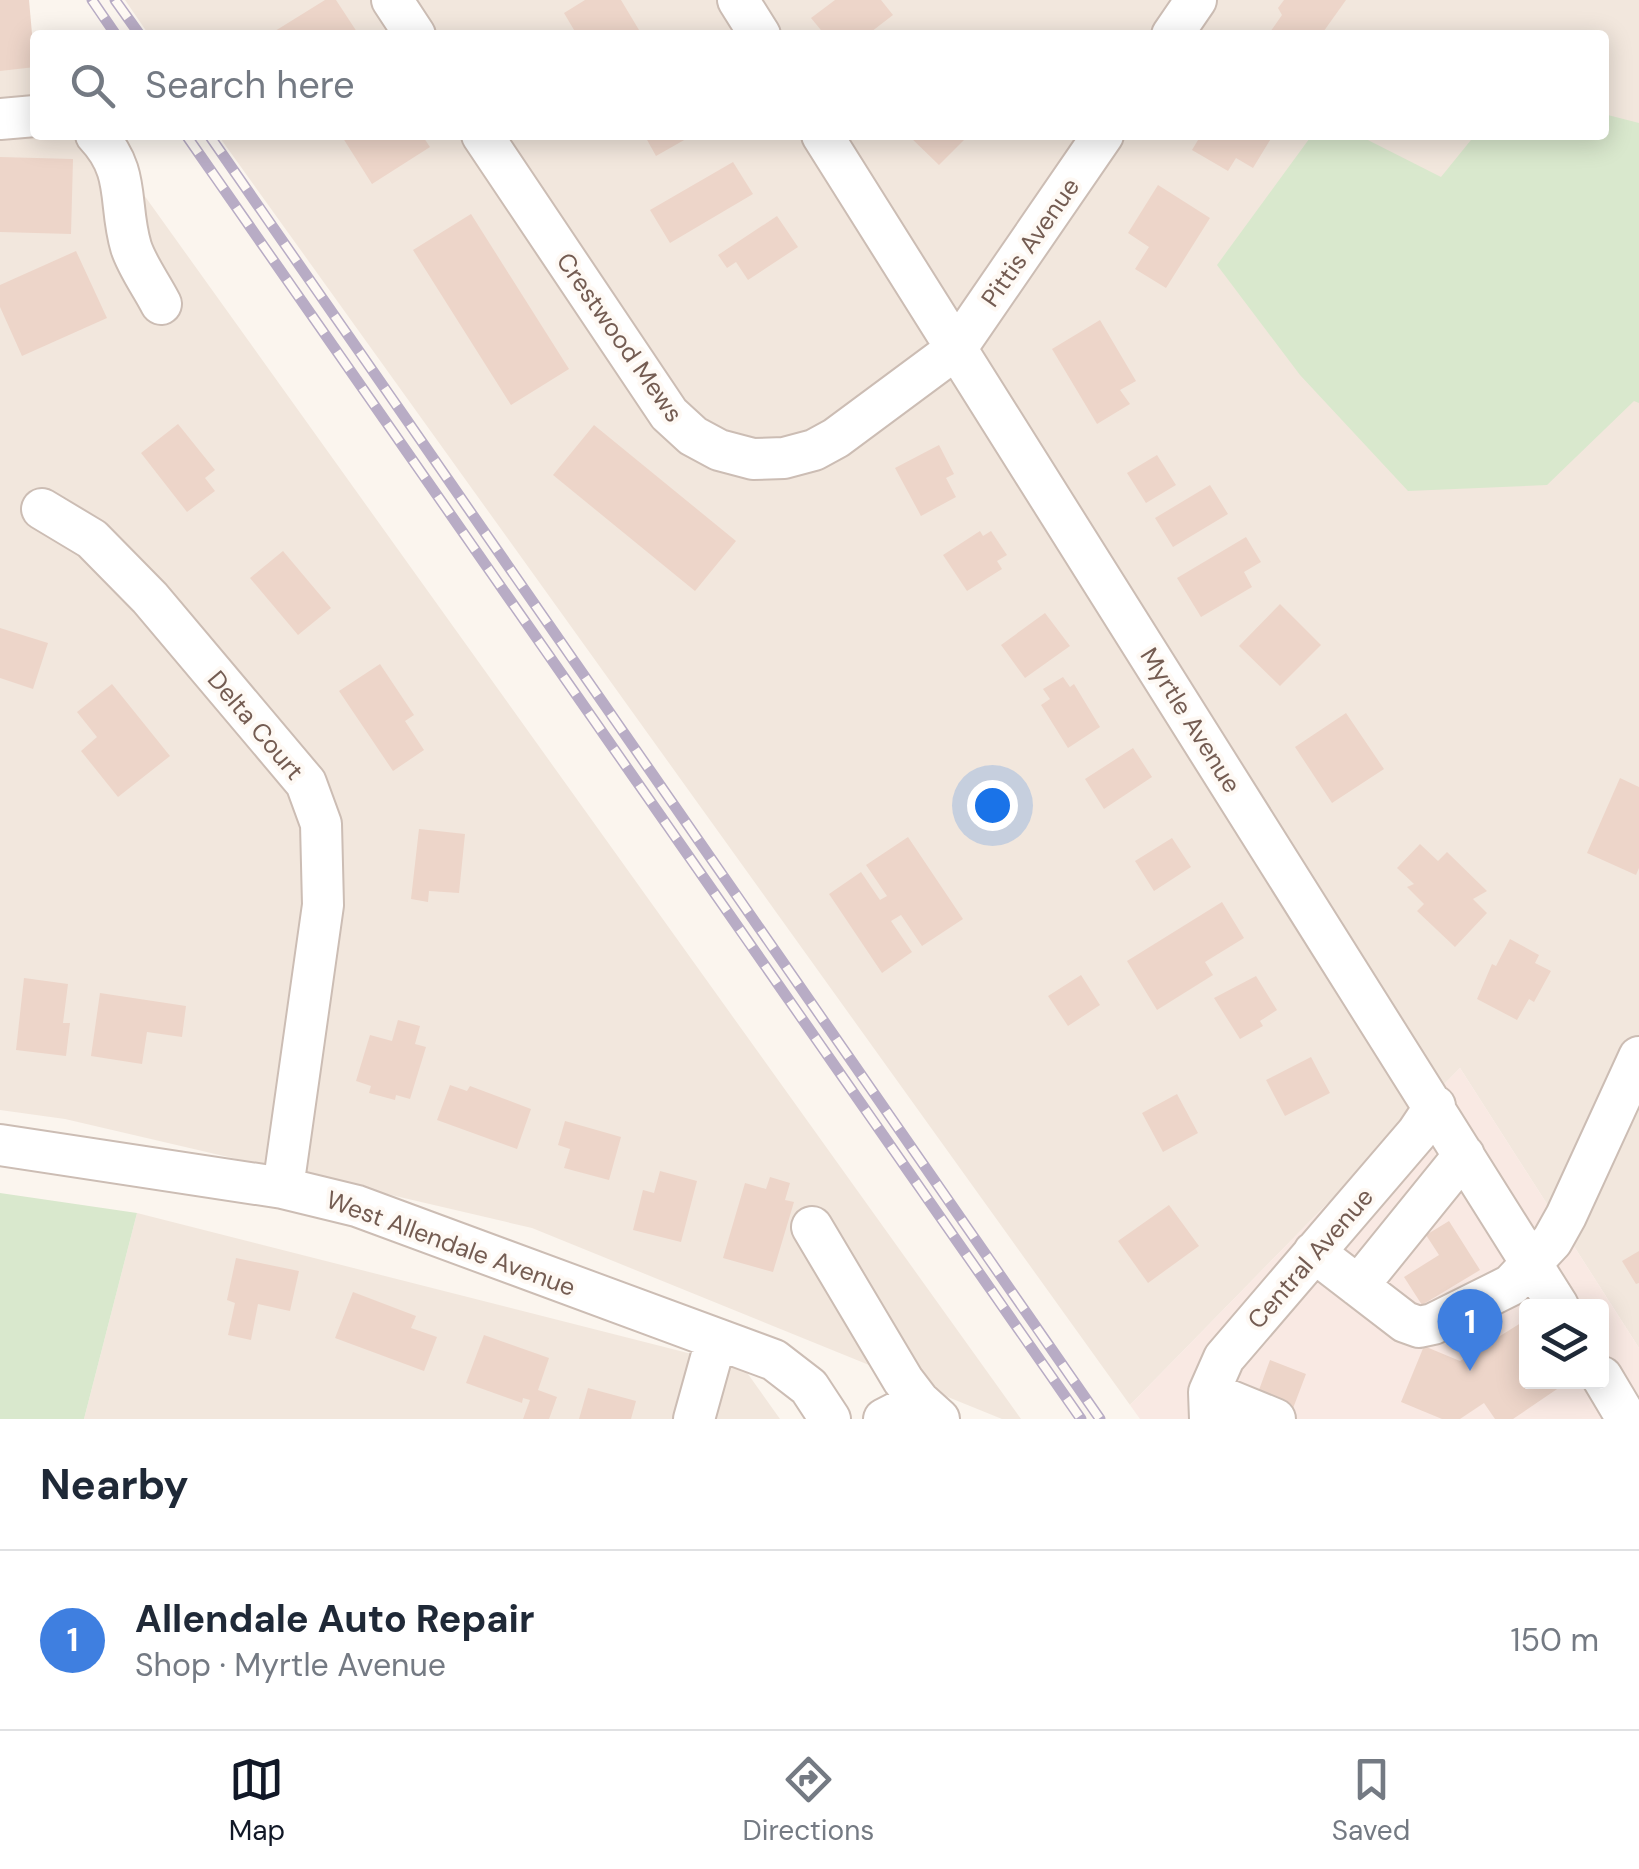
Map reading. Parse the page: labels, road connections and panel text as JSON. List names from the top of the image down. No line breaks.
{"streets":{"street":["Pittis Avenue","Crestwood Mews","Myrtle Avenue","Delta Court","West Allendale Avenue","Central Avenue"]},"crossings":[["Pittis Avenue","Crestwood Mews"],["Pittis Avenue","Myrtle Avenue"],["Crestwood Mews","Myrtle Avenue"],["Myrtle Avenue","Central Avenue"],["Delta Court","West Allendale Avenue"]],"page":{"search":"Search here","pins":"1","heading":"Nearby","list":[{"mark":"1","name":"Allendale Auto Repair","note":"Shop · Myrtle Avenue","value":"150 m"}],"nav":["Map","Directions","Saved"]}}
